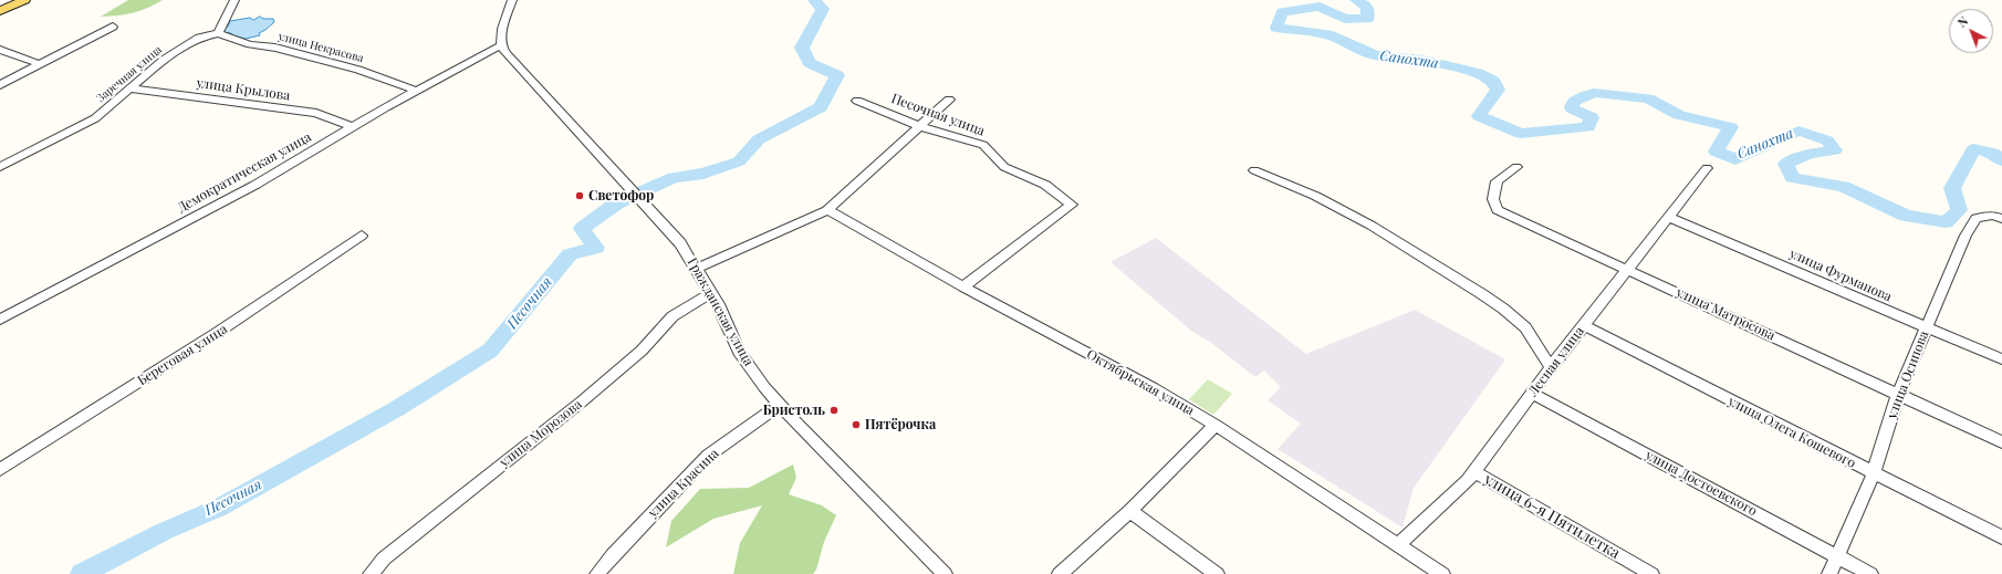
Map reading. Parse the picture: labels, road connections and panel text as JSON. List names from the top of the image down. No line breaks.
{"streets":{"street":["улица Некрасова","Заречная улица","улица Крылова","Песочная улица","Демократическая улица","улица Фурманова","Гражданская улица","улица Матросова","Береговая улица","Лесная улица","улица Осипова","Октябрьская улица","улица Олега Кошевого","улица Морозова","улица Красина","улица Достоевского","улица 6-я Пятилетка"]},"crossings":[["улица Некрасова","Заречная улица"],["улица Некрасова","Демократическая улица"],["Заречная улица","улица Крылова"],["улица Крылова","Демократическая улица"],["Песочная улица","Октябрьская улица"],["Демократическая улица","Гражданская улица"],["улица Фурманова","Лесная улица"],["улица Фурманова","улица Осипова"],["Гражданская улица","улица Морозова"],["Гражданская улица","улица Красина"],["улица Матросова","Лесная улица"],["улица Матросова","улица Осипова"],["Лесная улица","Октябрьская улица"],["Лесная улица","улица Олега Кошевого"],["Лесная улица","улица Достоевского"],["Лесная улица","улица 6-я Пятилетка"],["улица Осипова","улица Олега Кошевого"],["улица Осипова","улица Достоевского"]],"water":["Санохта","Песочная"],"places":["Светофор","Бристоль","Пятёрочка"],"north":"top left"}
